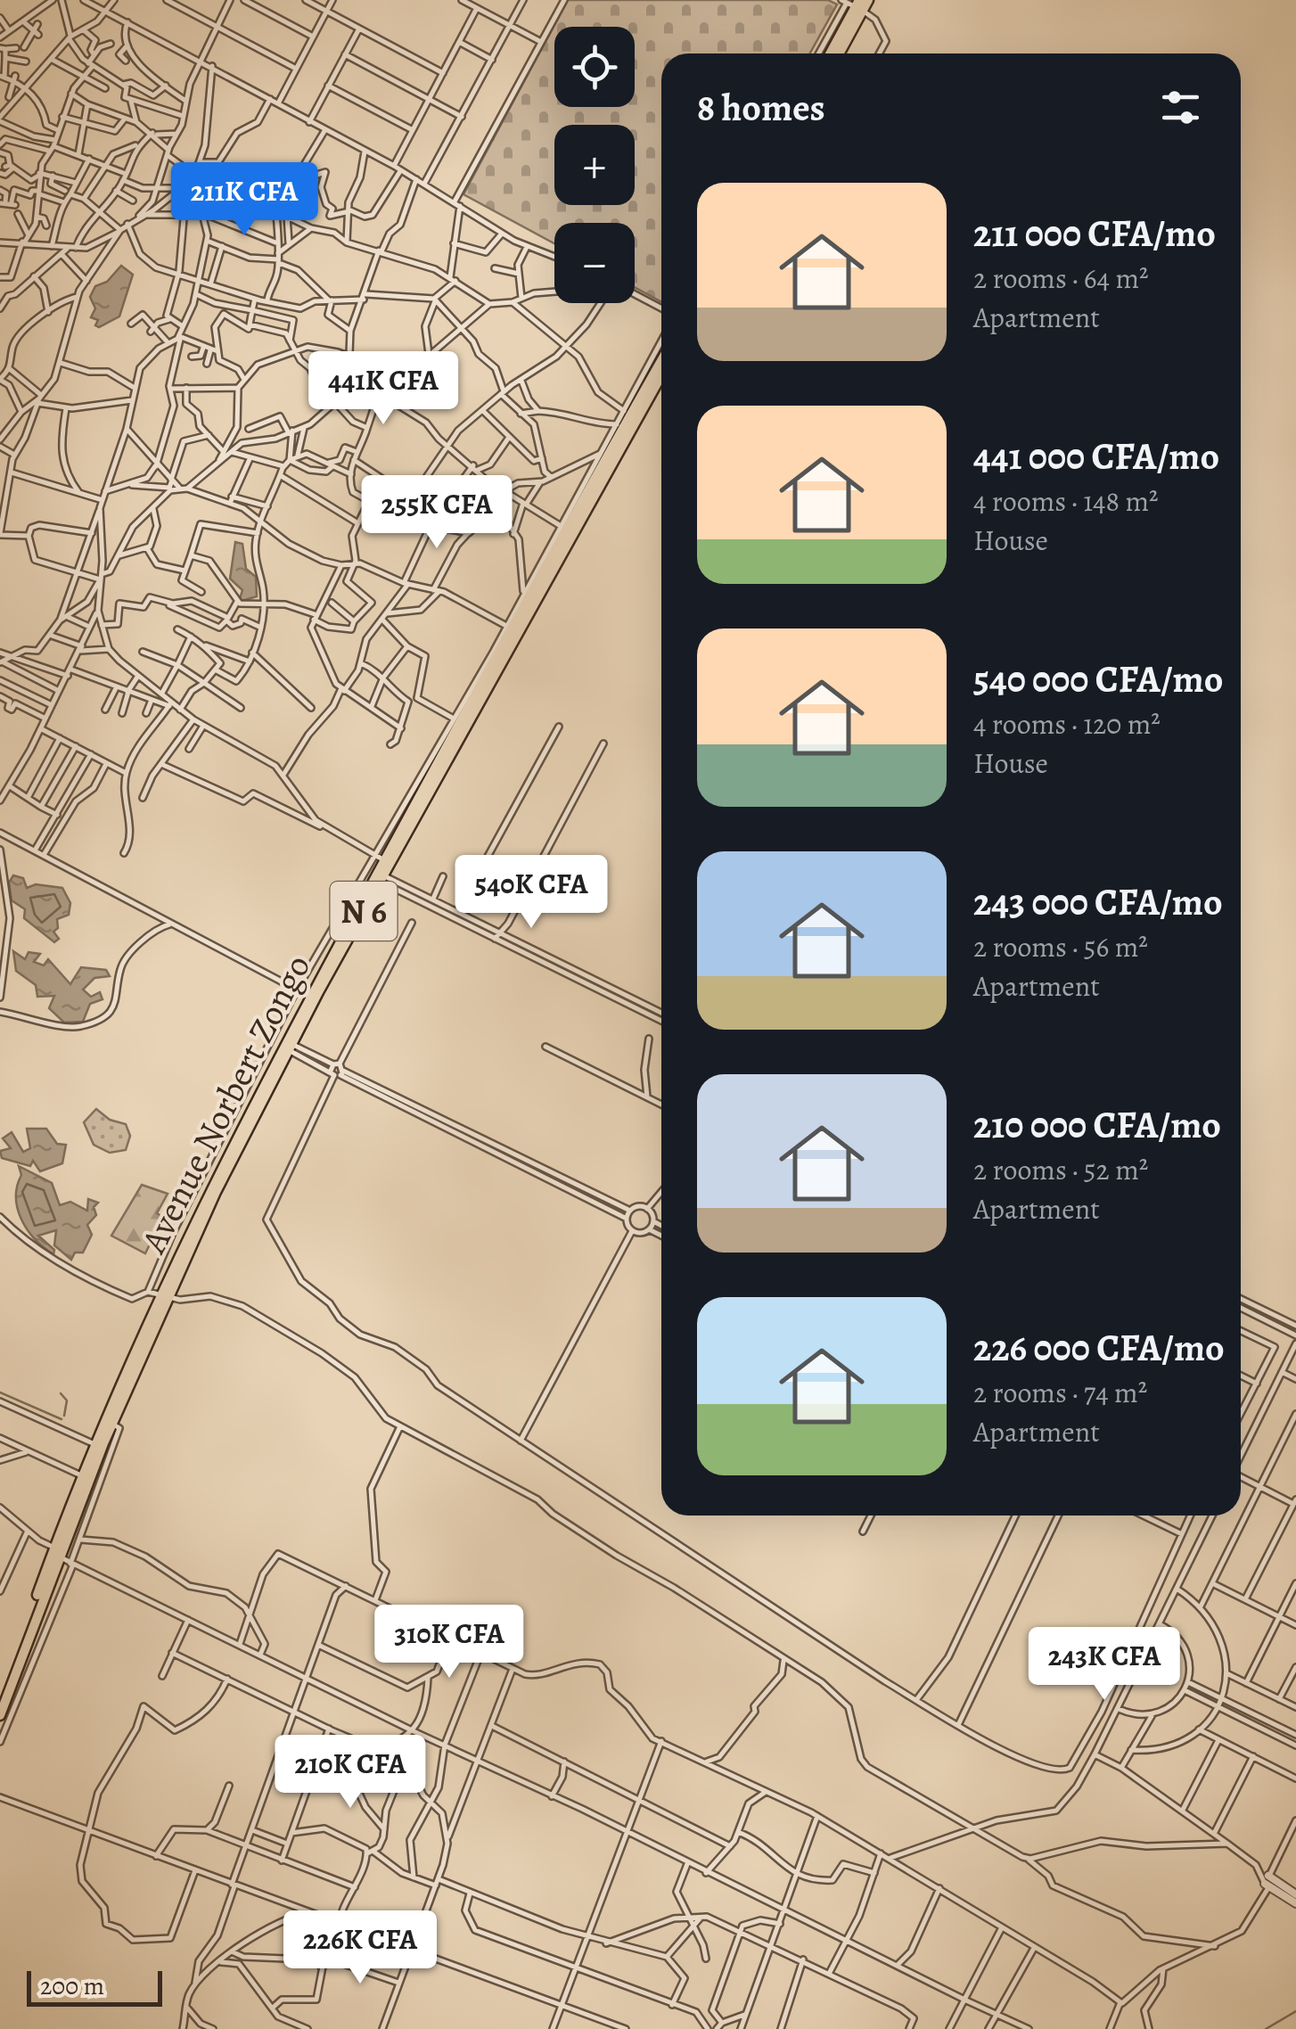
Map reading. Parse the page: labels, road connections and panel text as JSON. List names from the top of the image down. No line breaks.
{"streets":{"main road":["N 6","Avenue Norbert Zongo"]},"crossings":[["N 6","Avenue Norbert Zongo"]],"scale_bar":"200 m","page":{"map_buttons":["+","−"],"heading":"8 homes","list":[{"name":"211 000 CFA/mo","note":"2 rooms · 64 m² · Apartment"},{"name":"441 000 CFA/mo","note":"4 rooms · 148 m² · House"},{"name":"540 000 CFA/mo","note":"4 rooms · 120 m² · House"},{"name":"243 000 CFA/mo","note":"2 rooms · 56 m² · Apartment"},{"name":"210 000 CFA/mo","note":"2 rooms · 52 m² · Apartment"},{"name":"226 000 CFA/mo","note":"2 rooms · 74 m² · Apartment"}],"price":["211K CFA","441K CFA","255K CFA","540K CFA","310K CFA","243K CFA","210K CFA","226K CFA"],"scale":"200 m"}}
